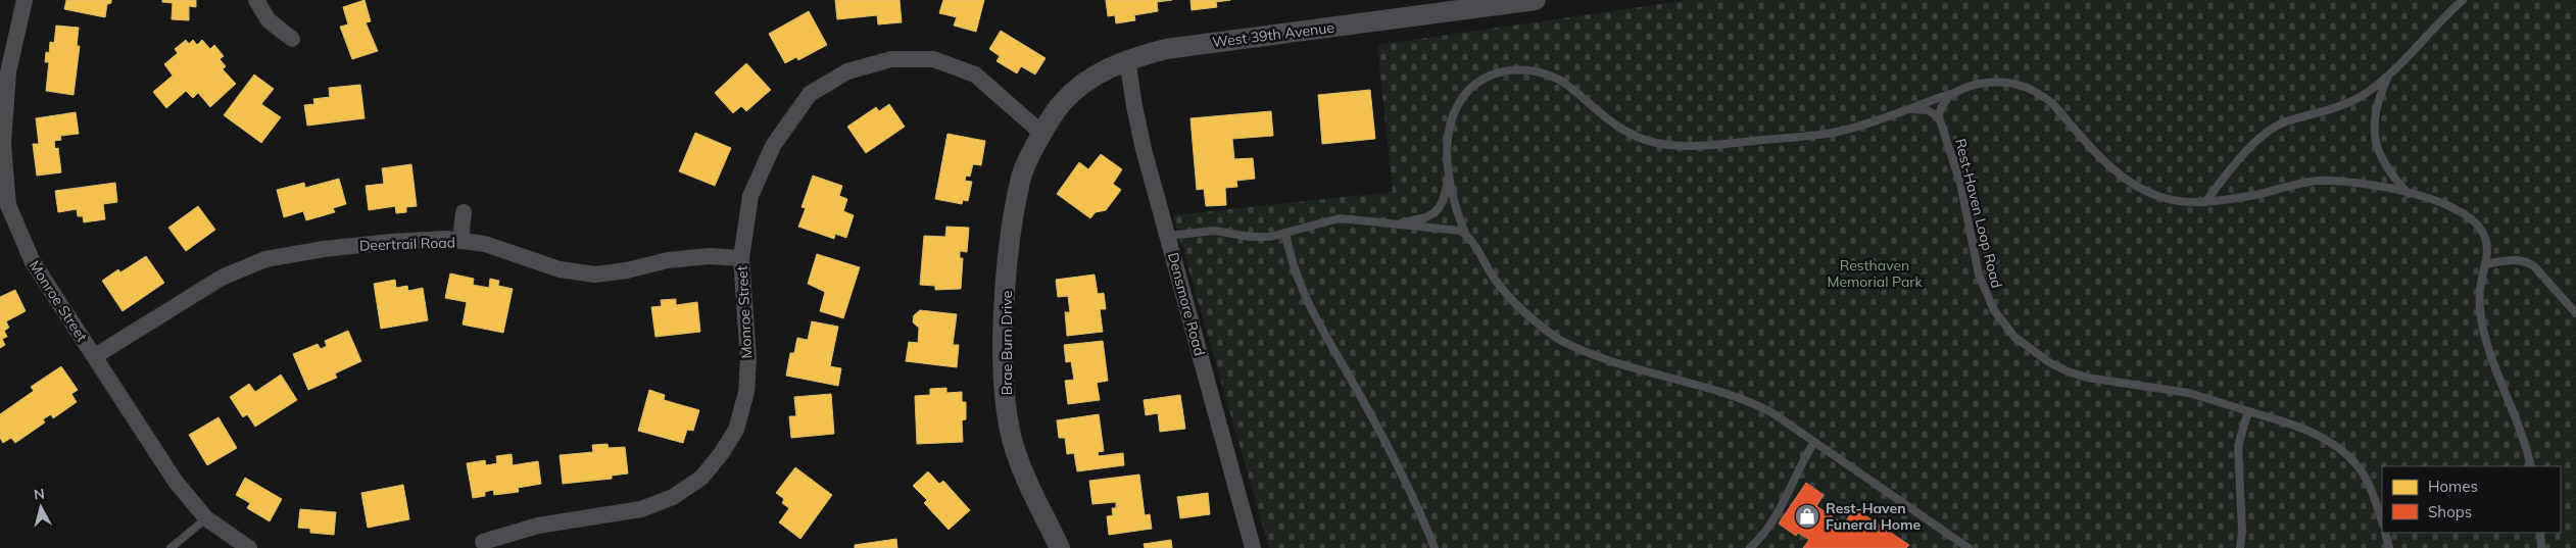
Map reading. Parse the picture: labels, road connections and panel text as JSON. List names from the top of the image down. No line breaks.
{"streets":{"street":["West 39th Avenue","Deertrail Road","Monroe Street","Densmore Road","Brae Burn Drive"],"lane":["Rest-Haven Loop Road"]},"crossings":[["West 39th Avenue","Monroe Street"],["West 39th Avenue","Densmore Road"],["West 39th Avenue","Brae Burn Drive"],["Deertrail Road","Monroe Street"],["Monroe Street","Brae Burn Drive"]],"parks":["Resthaven Memorial Park"],"places":{"shop":["Rest-Haven Funeral Home"]},"legend":["Homes","Shops"],"north":"top"}
